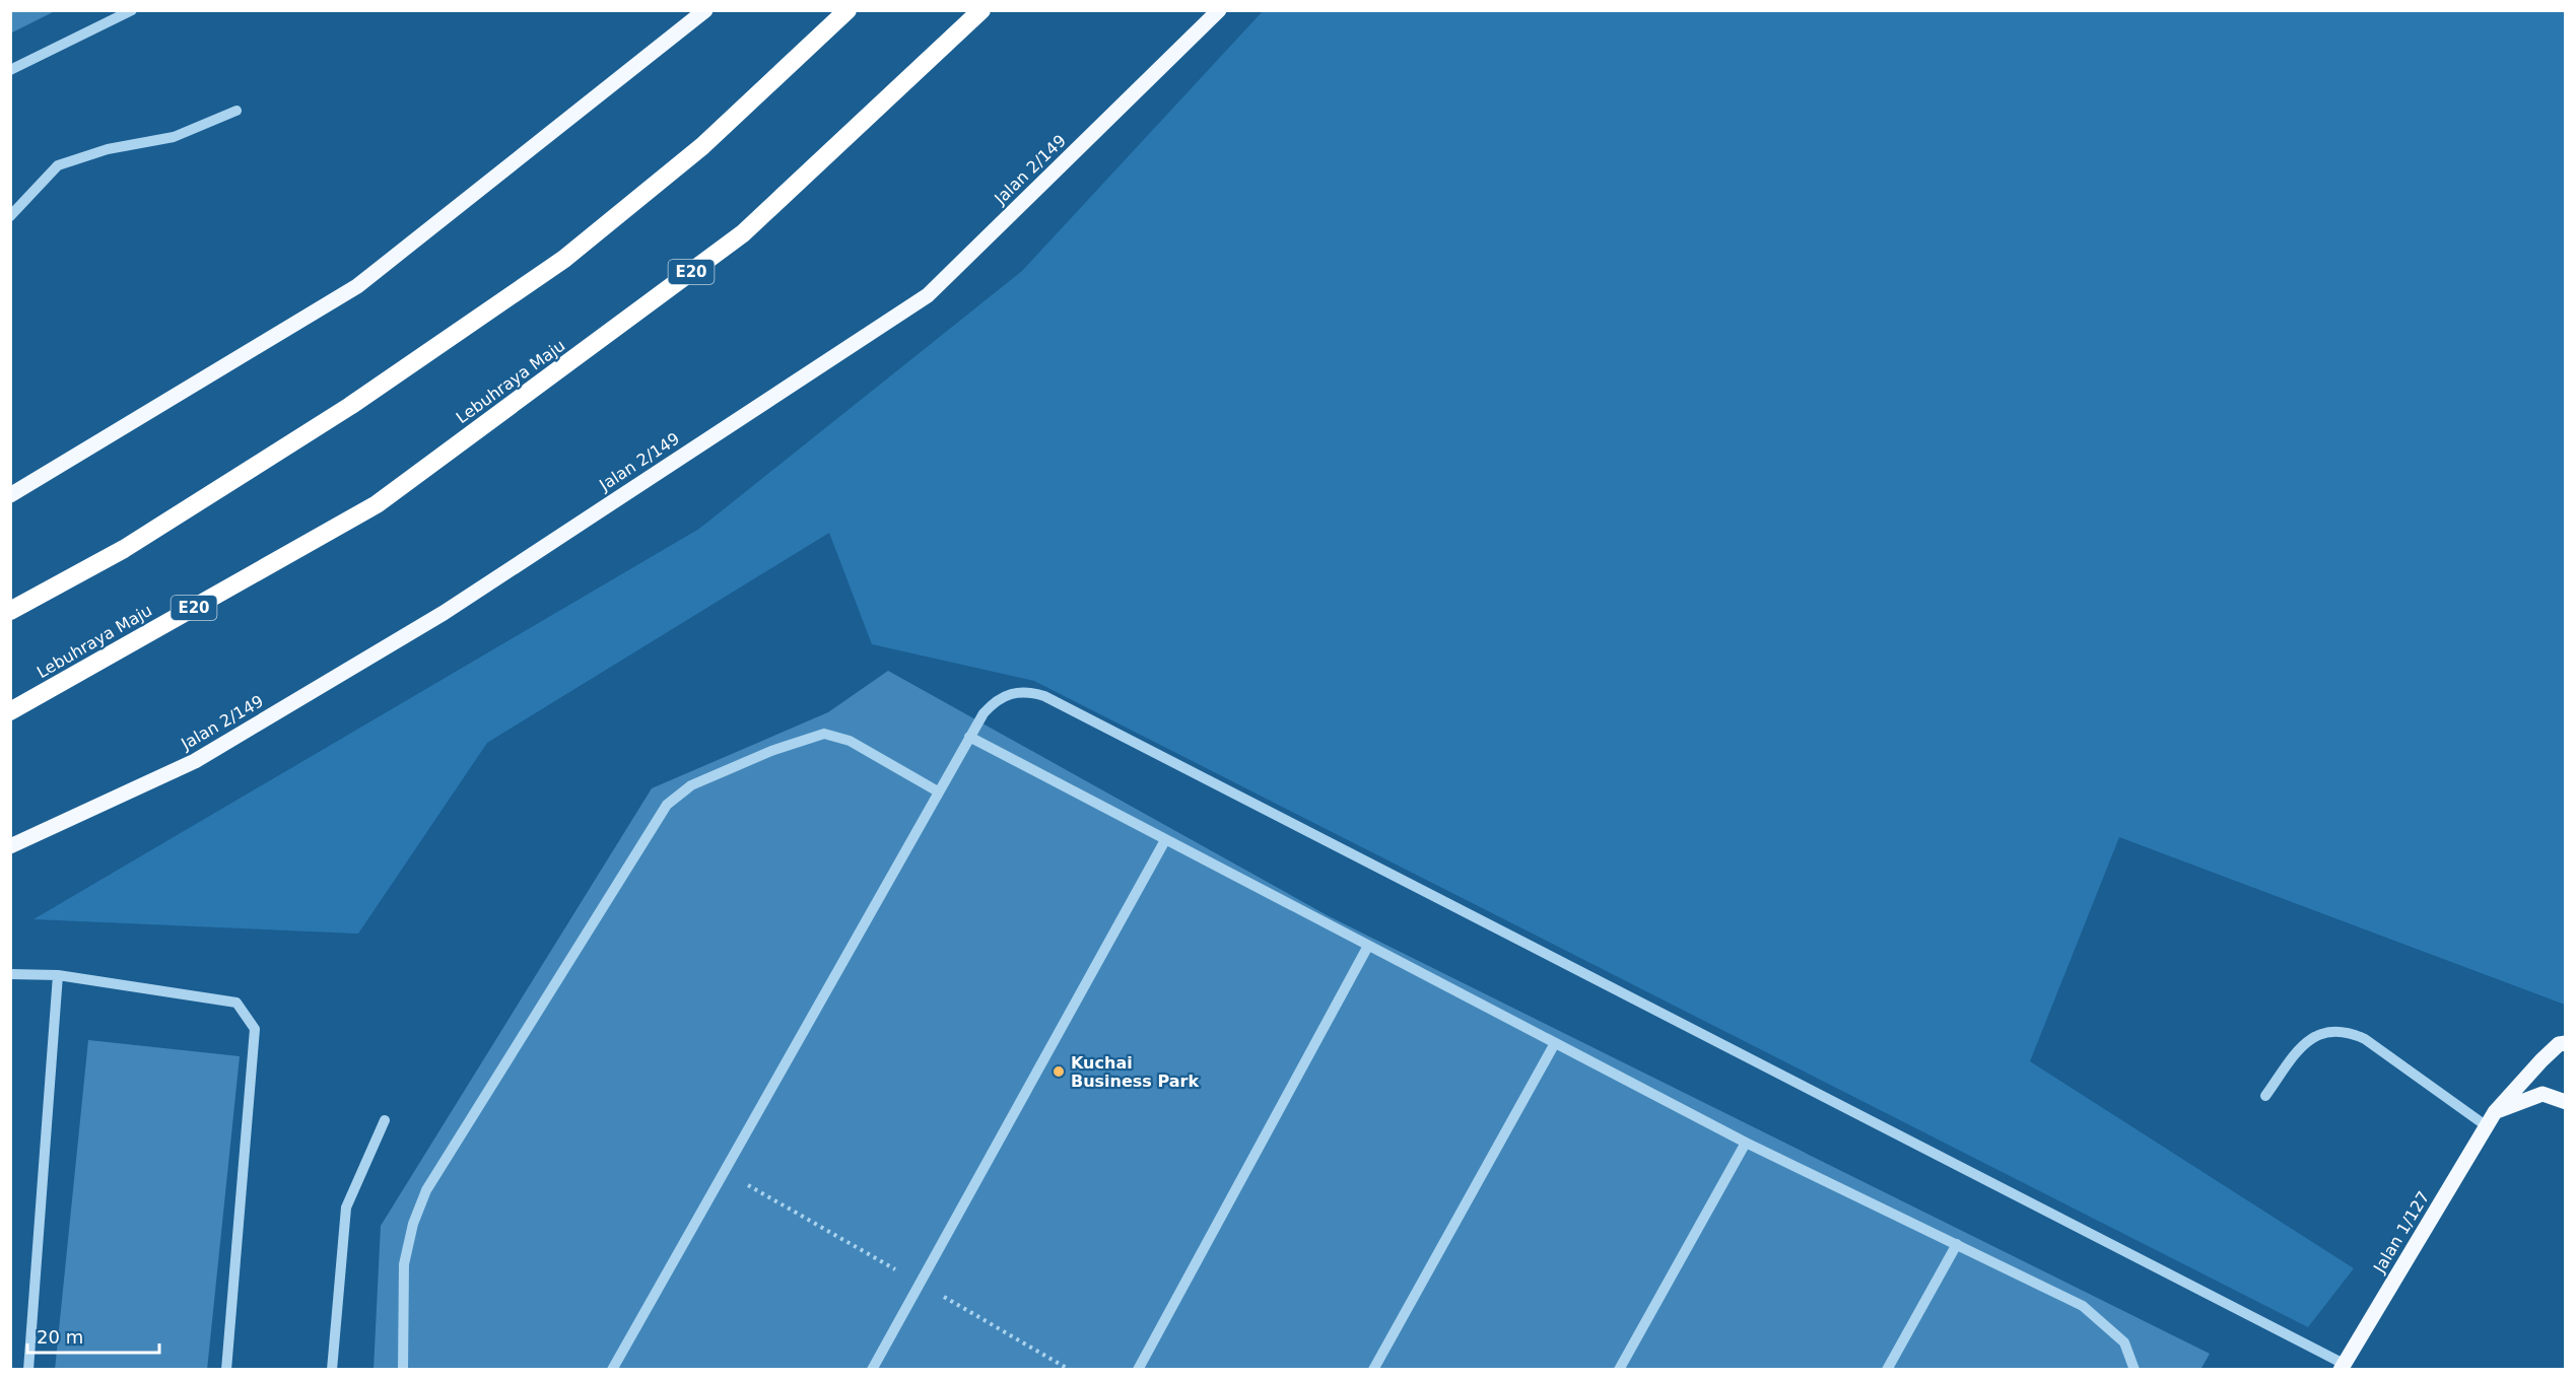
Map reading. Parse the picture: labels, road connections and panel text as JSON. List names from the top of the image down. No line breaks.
{"streets":{"highway":["E20","Lebuhraya Maju"],"main road":["Jalan 2/149","Jalan 1/127"]},"places":["Kuchai Business Park"],"scale_bar":"20 m"}
